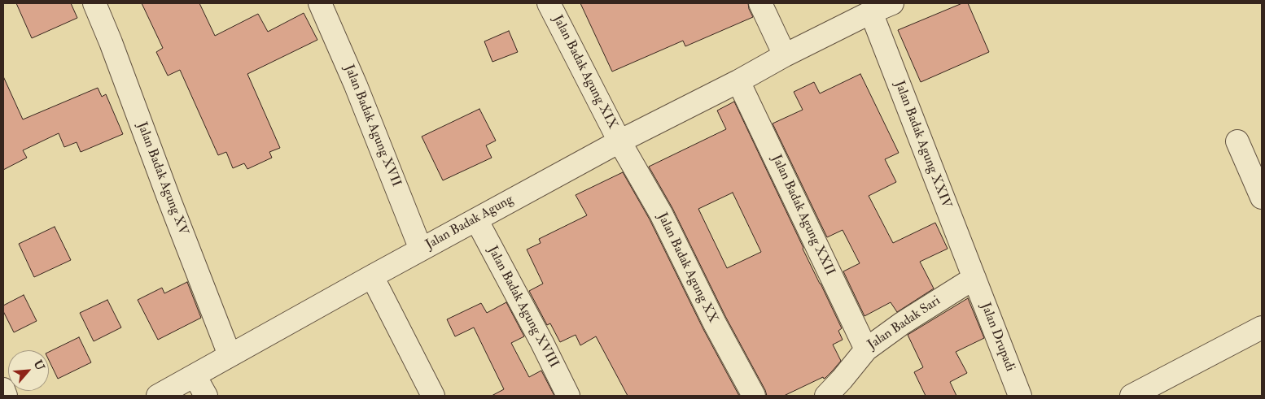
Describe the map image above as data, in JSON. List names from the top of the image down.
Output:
{
  "streets": {
    "street": [
      "Jalan Badak Agung XIX",
      "Jalan Badak Agung XVII",
      "Jalan Badak Agung XXIV",
      "Jalan Badak Agung XV",
      "Jalan Badak Agung XXII",
      "Jalan Badak Agung",
      "Jalan Badak Agung XX",
      "Jalan Badak Agung XVIII",
      "Jalan Badak Sari",
      "Jalan Drupadi"
    ]
  },
  "crossings": [
    ["Jalan Badak Agung XIX", "Jalan Badak Agung"],
    ["Jalan Badak Agung XIX", "Jalan Badak Agung XX"],
    ["Jalan Badak Agung XVII", "Jalan Badak Agung"],
    ["Jalan Badak Agung XXIV", "Jalan Badak Agung"],
    ["Jalan Badak Agung XXIV", "Jalan Badak Sari"],
    ["Jalan Badak Agung XXIV", "Jalan Drupadi"],
    ["Jalan Badak Agung XV", "Jalan Badak Agung"],
    ["Jalan Badak Agung XXII", "Jalan Badak Agung"],
    ["Jalan Badak Agung XXII", "Jalan Badak Sari"],
    ["Jalan Badak Agung", "Jalan Badak Agung XX"],
    ["Jalan Badak Agung", "Jalan Badak Agung XVIII"],
    ["Jalan Badak Sari", "Jalan Drupadi"]
  ],
  "north": "top right"
}
